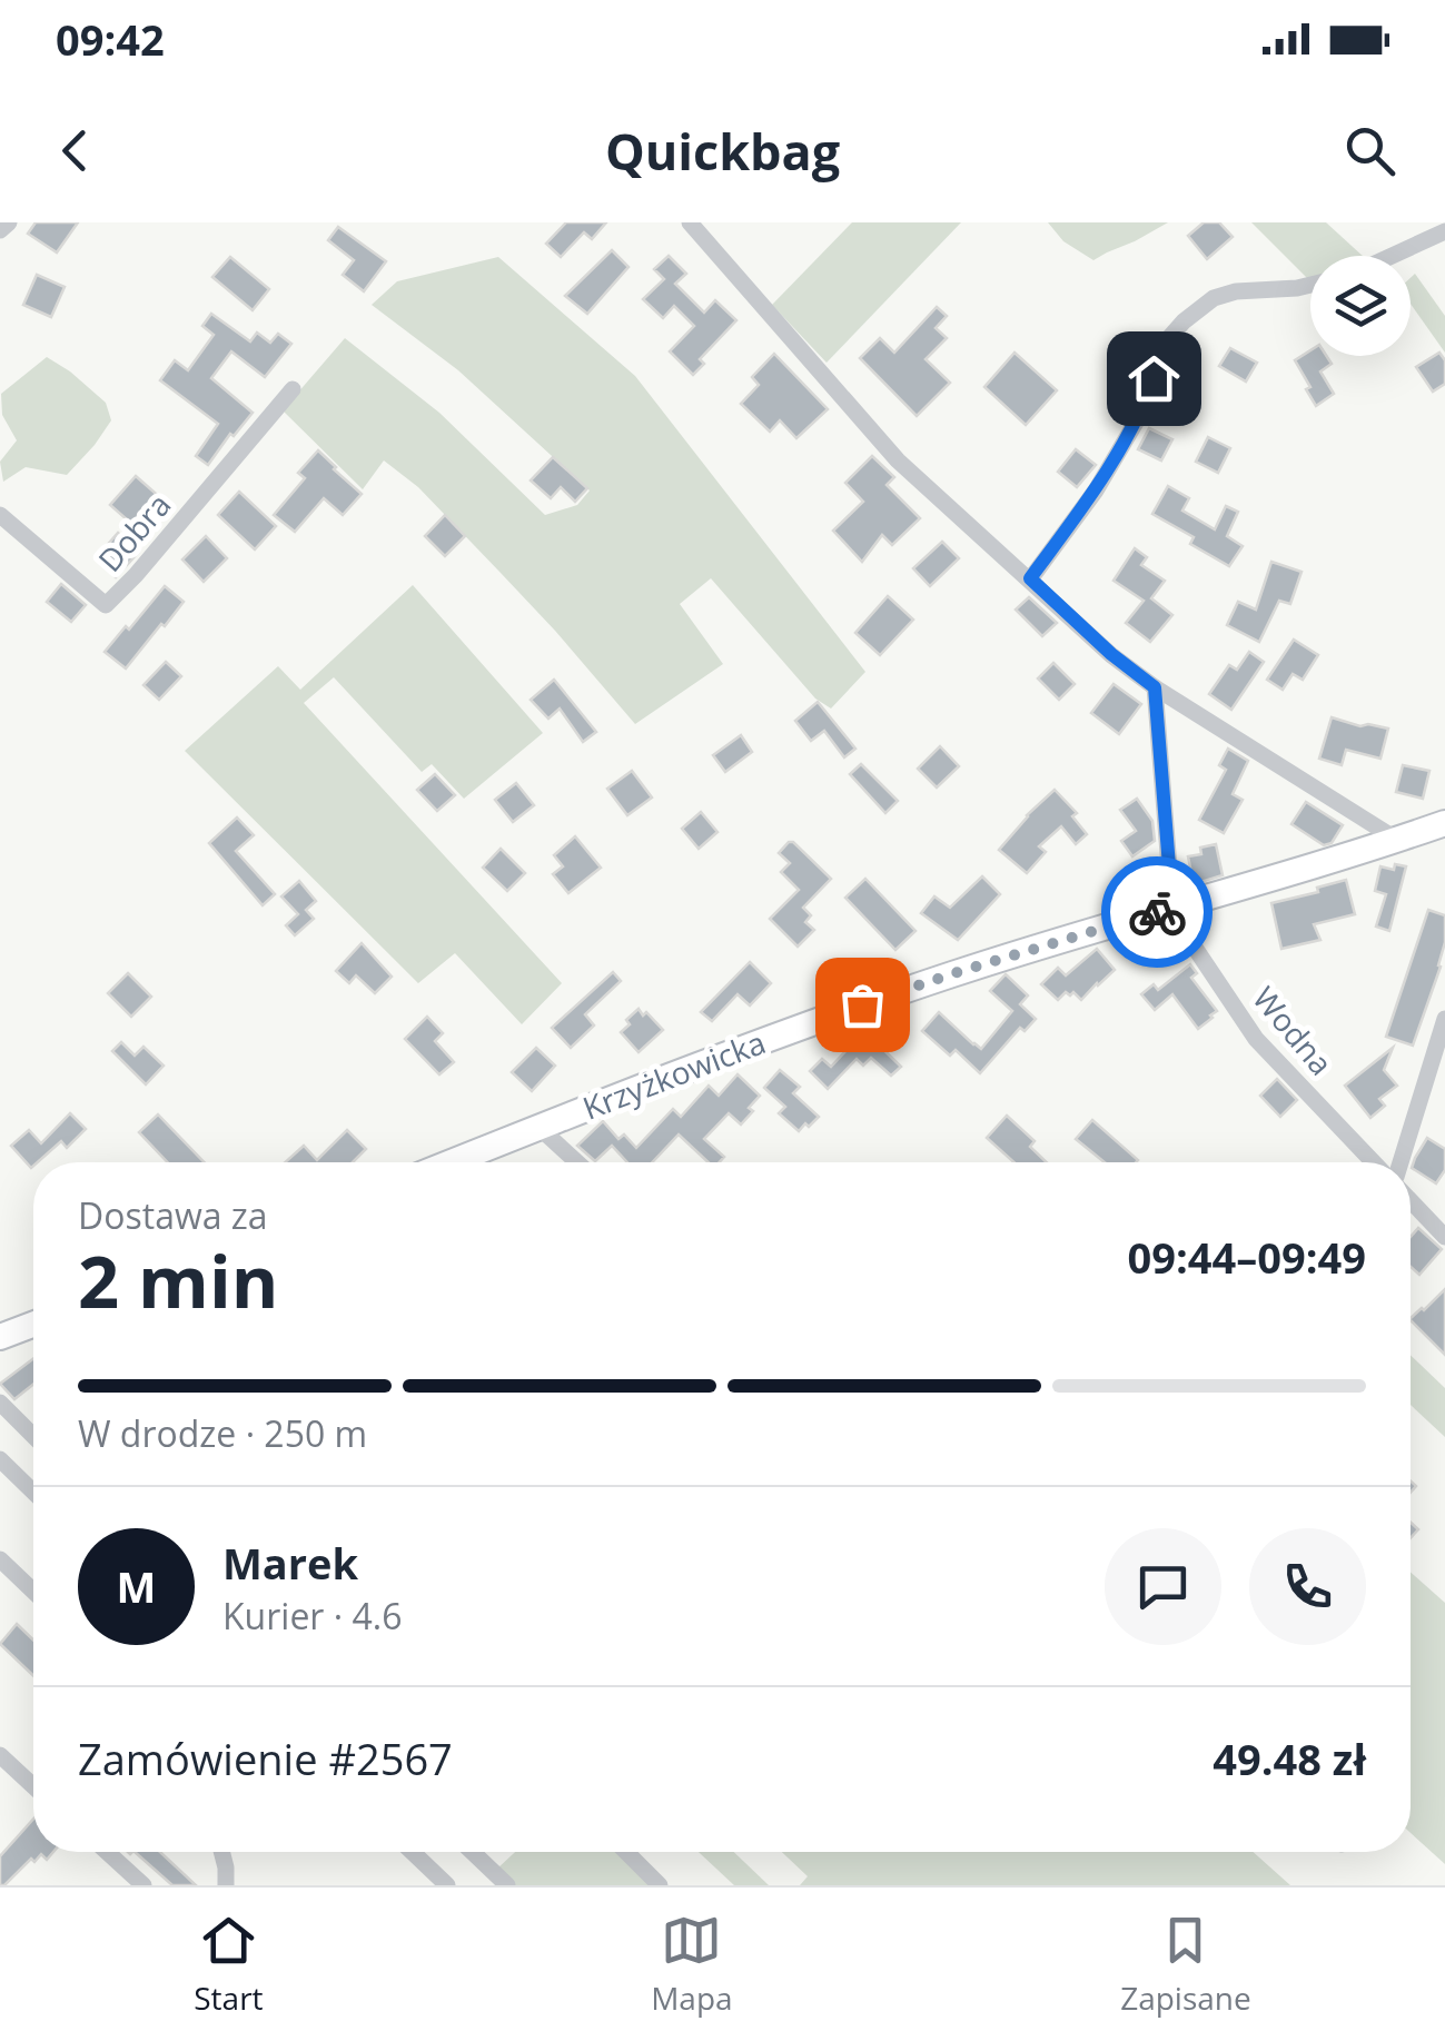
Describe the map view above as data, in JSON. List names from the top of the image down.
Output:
{
  "streets": {
    "street": ["Dobra", "Wodna", "Krzyżkowicka"]
  },
  "crossings": [
    ["Wodna", "Krzyżkowicka"]
  ],
  "page": {
    "status": "09:42",
    "header": "Quickbag",
    "heading": ["2 min", "Dostawa za", "09:44–09:49"],
    "panel": [
      "Marek",
      "Kurier · 4.6",
      "Zamówienie #2567",
      "49.48 zł"
    ],
    "bar": "W drodze · 250 m",
    "round": "M",
    "tabs": ["Start", "Mapa", "Zapisane"]
  }
}
